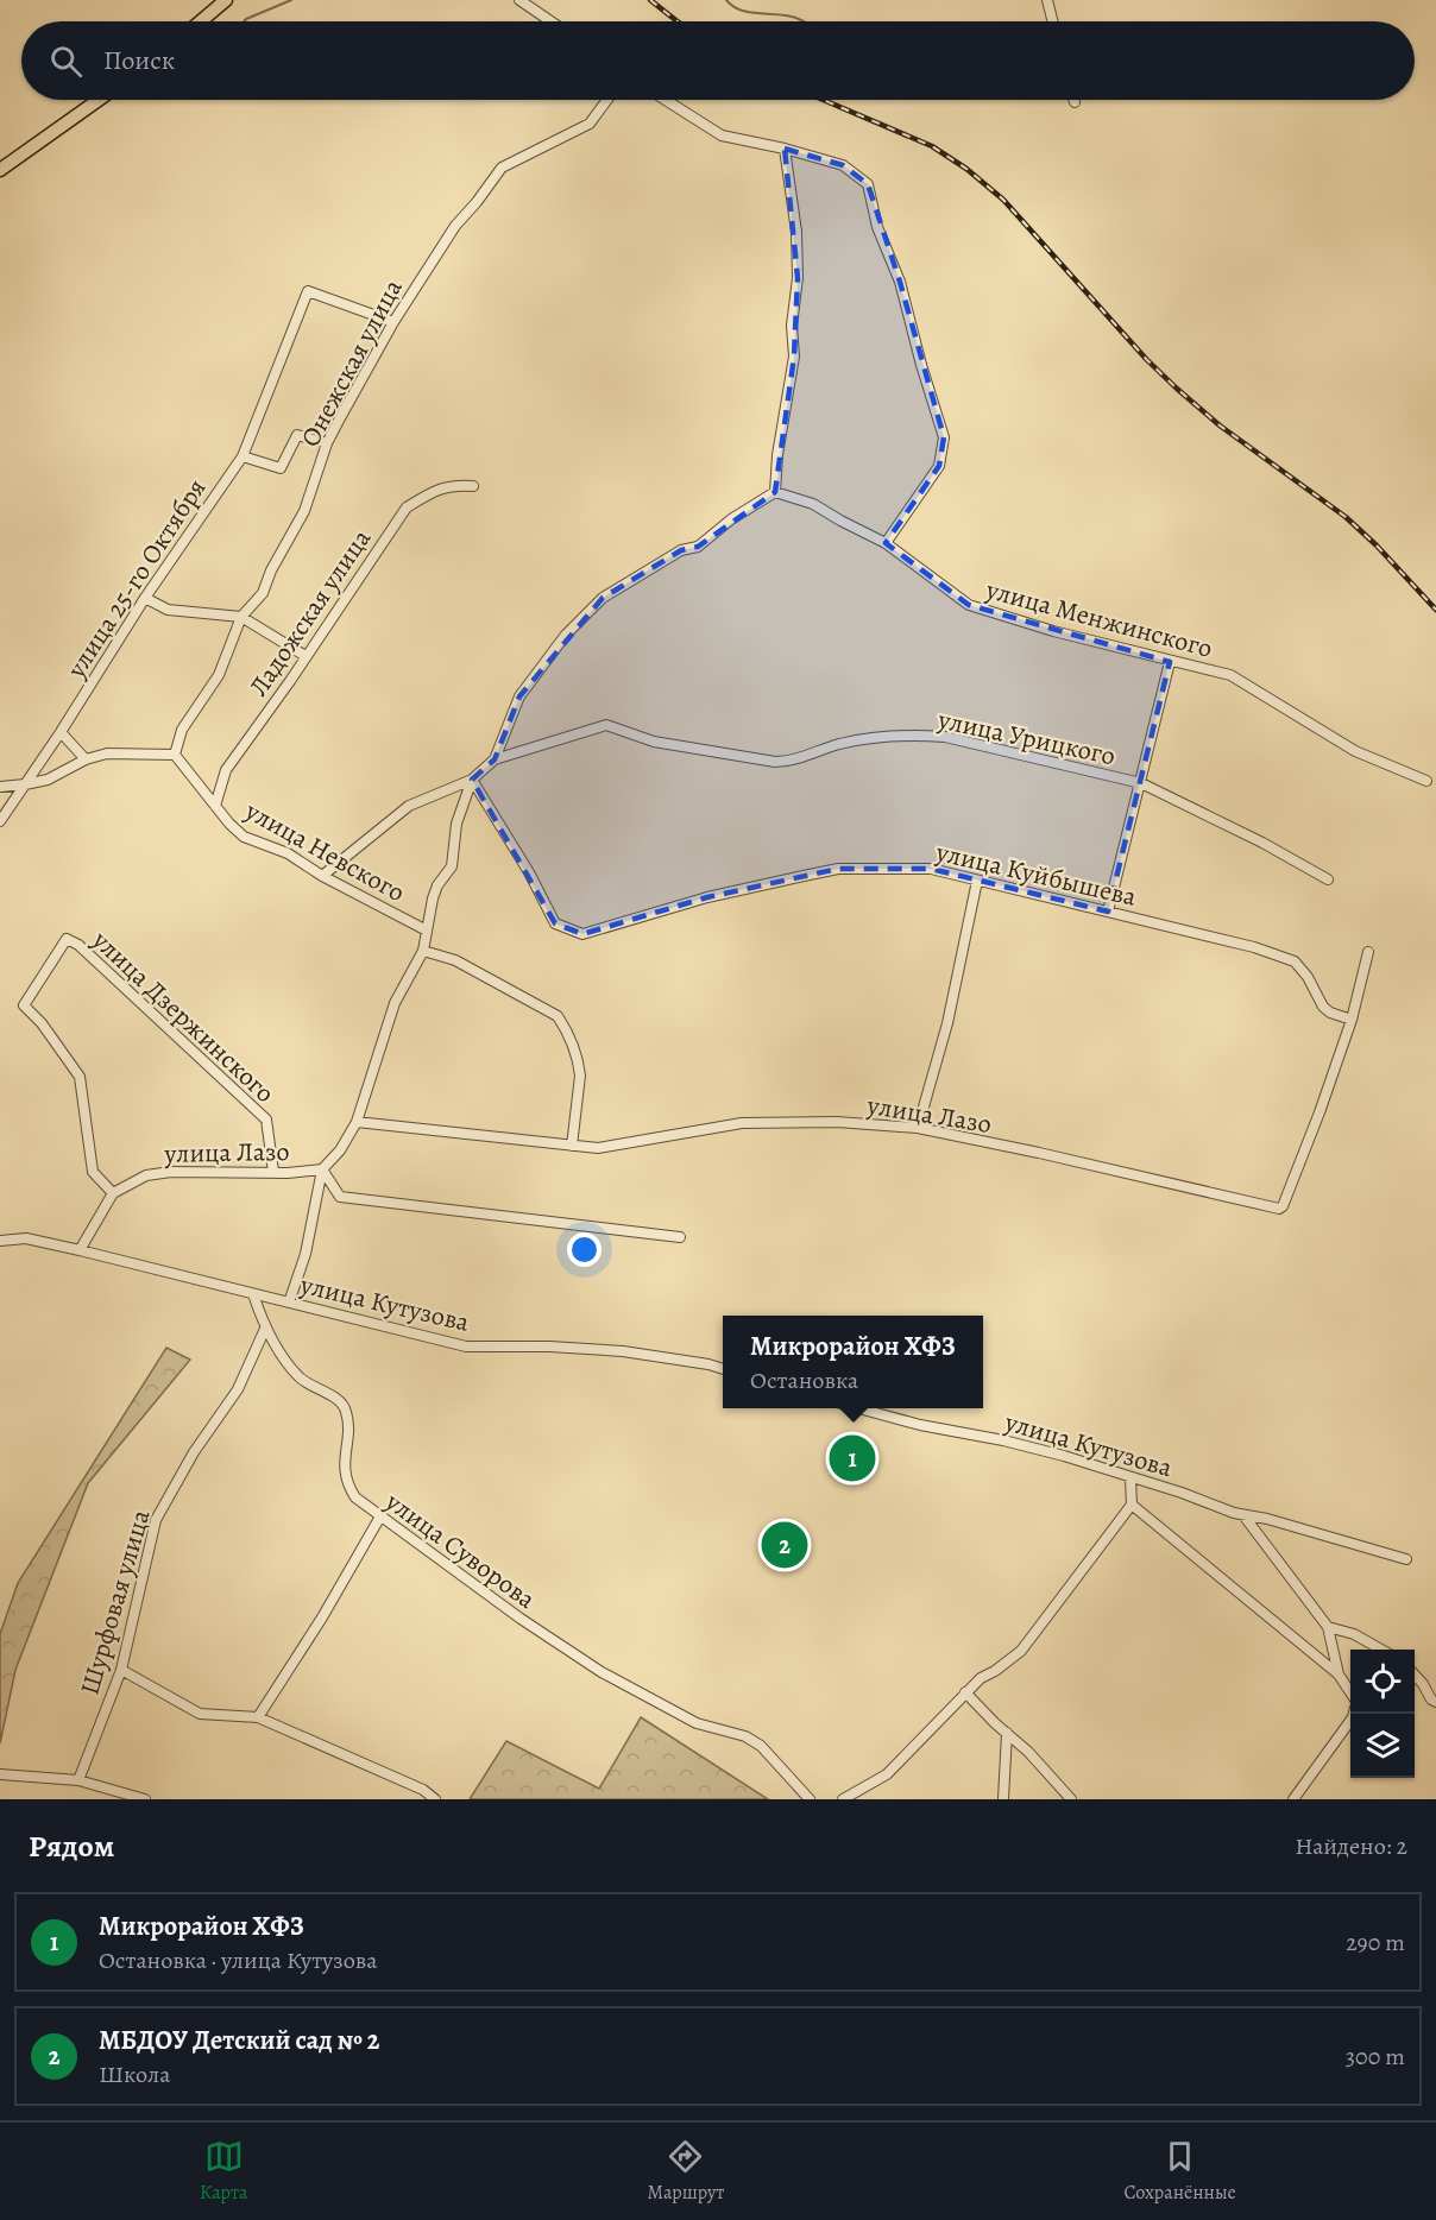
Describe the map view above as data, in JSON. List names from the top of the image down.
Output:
{
  "streets": {
    "street": [
      "Онежская улица",
      "улица 25-го Октября",
      "Ладожская улица",
      "улица Менжинского",
      "улица Урицкого",
      "улица Невского",
      "улица Куйбышева",
      "улица Дзержинского",
      "улица Лазо",
      "улица Кутузова",
      "улица Суворова",
      "Шурфовая улица"
    ]
  },
  "crossings": [
    ["Онежская улица", "улица 25-го Октября"],
    ["Онежская улица", "улица Невского"],
    ["Ладожская улица", "улица Невского"],
    ["улица Куйбышева", "улица Лазо"],
    ["улица Дзержинского", "улица Лазо"],
    ["улица Кутузова", "улица Суворова"],
    ["улица Суворова", "Шурфовая улица"]
  ],
  "page": {
    "search": "Поиск",
    "popup": ["Микрорайон ХФЗ", "Остановка"],
    "pins": ["1", "2"],
    "heading": ["Рядом", "Найдено: 2"],
    "list": [
      {
        "mark": "1",
        "name": "Микрорайон ХФЗ",
        "note": "Остановка · улица Кутузова",
        "value": "290 m"
      },
      {
        "mark": "2",
        "name": "МБДОУ Детский сад № 2",
        "note": "Школа",
        "value": "300 m"
      }
    ],
    "nav": ["Карта", "Маршрут", "Сохранённые"]
  }
}
